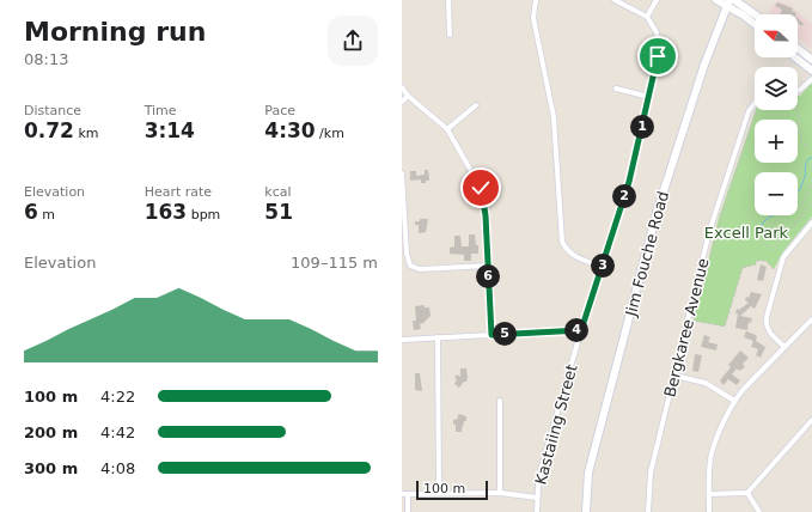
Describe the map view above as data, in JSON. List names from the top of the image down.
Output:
{
  "streets": {
    "street": ["Jim Fouche Road", "Bergkaree Avenue", "Kastaiing Street"]
  },
  "parks": ["Excell Park"],
  "scale_bar": "100 m",
  "north": "left",
  "page": {
    "heading": ["Morning run", "08:13"],
    "map_buttons": ["+", "−"],
    "stats": [
      ["Distance", "0.72 km"],
      ["Time", "3:14"],
      ["Pace", "4:30 /km"],
      ["Elevation", "6 m"],
      ["Heart rate", "163 bpm"],
      ["kcal", "51"]
    ],
    "pins": [
      "1",
      "2",
      "3",
      "6",
      "4",
      "5"
    ],
    "chart": ["Elevation", "109–115 m"],
    "list": [
      {
        "name": "100 m",
        "note": "4:22"
      },
      {
        "name": "200 m",
        "note": "4:42"
      },
      {
        "name": "300 m",
        "note": "4:08"
      }
    ],
    "scale": "100 m"
  }
}
